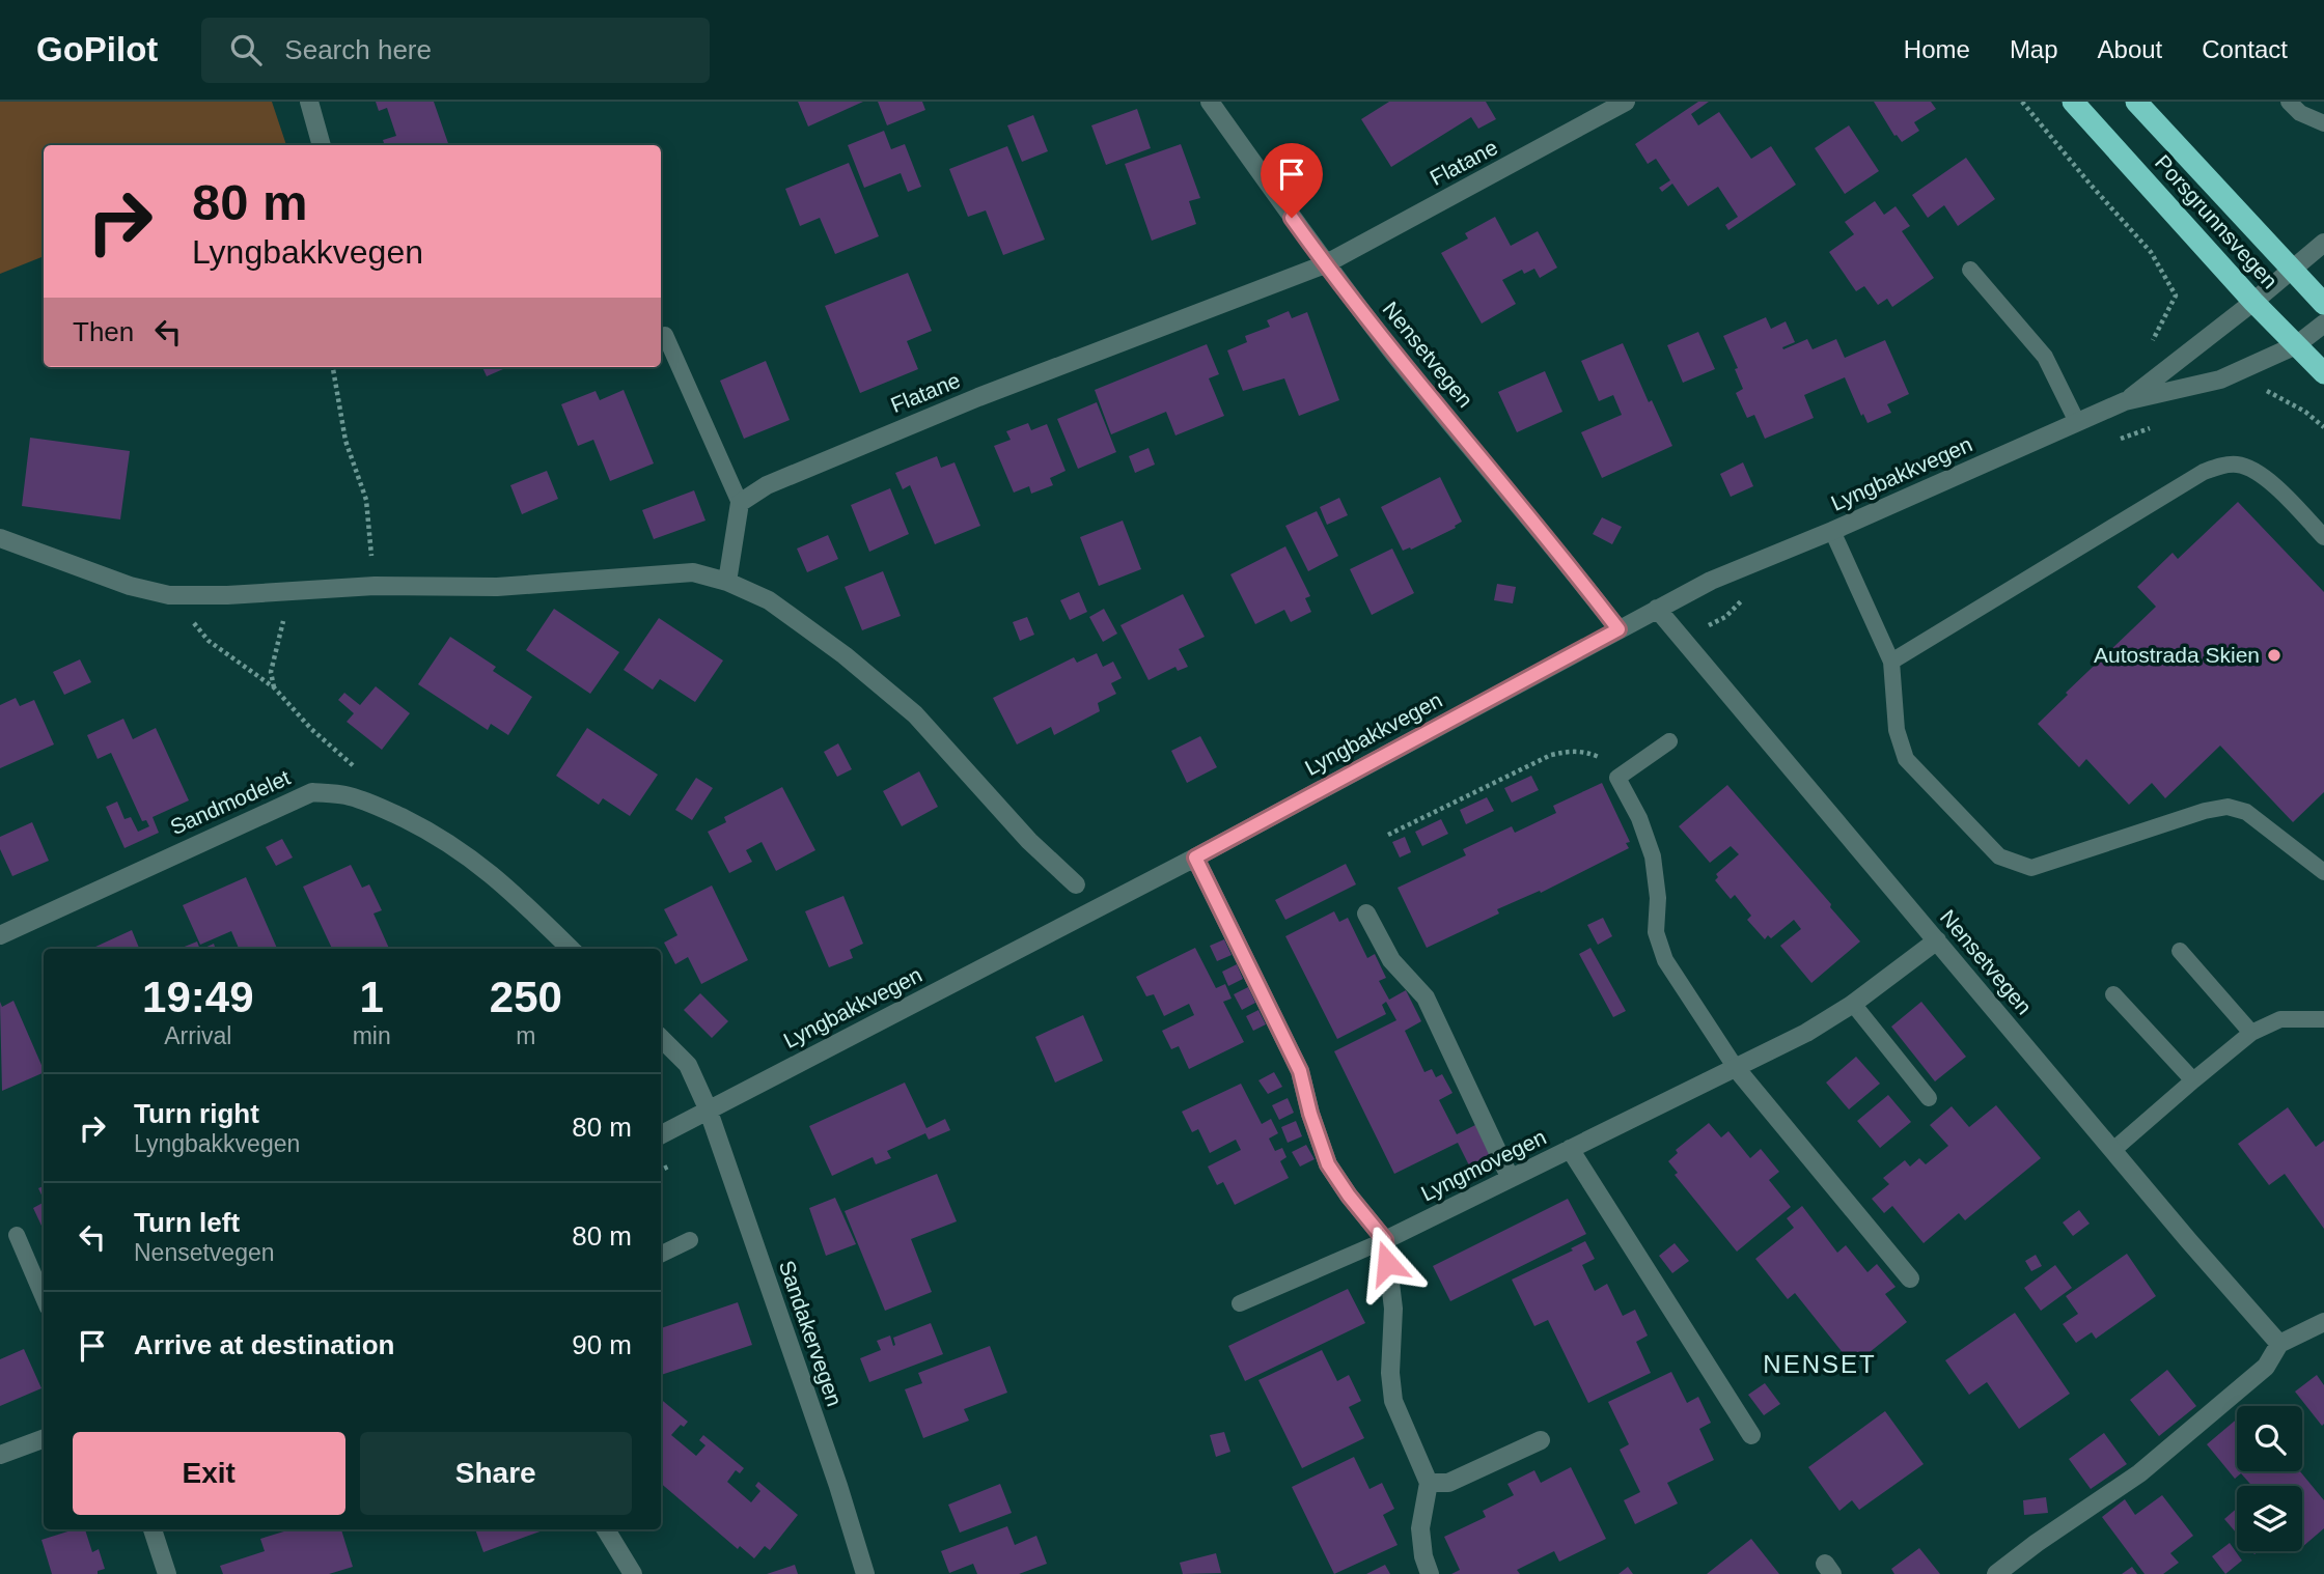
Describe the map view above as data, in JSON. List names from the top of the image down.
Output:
{
  "streets": {
    "highway": ["Porsgrunnsvegen"],
    "street": [
      "Flatane",
      "Nensetvegen",
      "Lyngbakkvegen",
      "Sandmodelet",
      "Lyngmovegen",
      "Sandakervegen"
    ]
  },
  "crossings": [
    ["Flatane", "Nensetvegen"],
    ["Porsgrunnsvegen", "Lyngbakkvegen"],
    ["Nensetvegen", "Lyngbakkvegen"],
    ["Nensetvegen", "Lyngmovegen"],
    ["Lyngbakkvegen", "Sandakervegen"]
  ],
  "districts": ["NENSET"],
  "places": ["Autostrada Skien"],
  "page": {
    "header": "GoPilot",
    "search": "Search here",
    "nav": [
      "Home",
      "Map",
      "About",
      "Contact"
    ],
    "turn": ["80 m", "Lyngbakkvegen"],
    "then": "Then",
    "eta": [
      "19:49",
      "Arrival",
      "1",
      "min",
      "250",
      "m"
    ],
    "list": [
      {
        "name": "Turn right",
        "note": "Lyngbakkvegen",
        "value": "80 m"
      },
      {
        "name": "Turn left",
        "note": "Nensetvegen",
        "value": "80 m"
      },
      {
        "name": "Arrive at destination",
        "value": "90 m"
      }
    ],
    "buttons": ["Exit", "Share"]
  }
}
